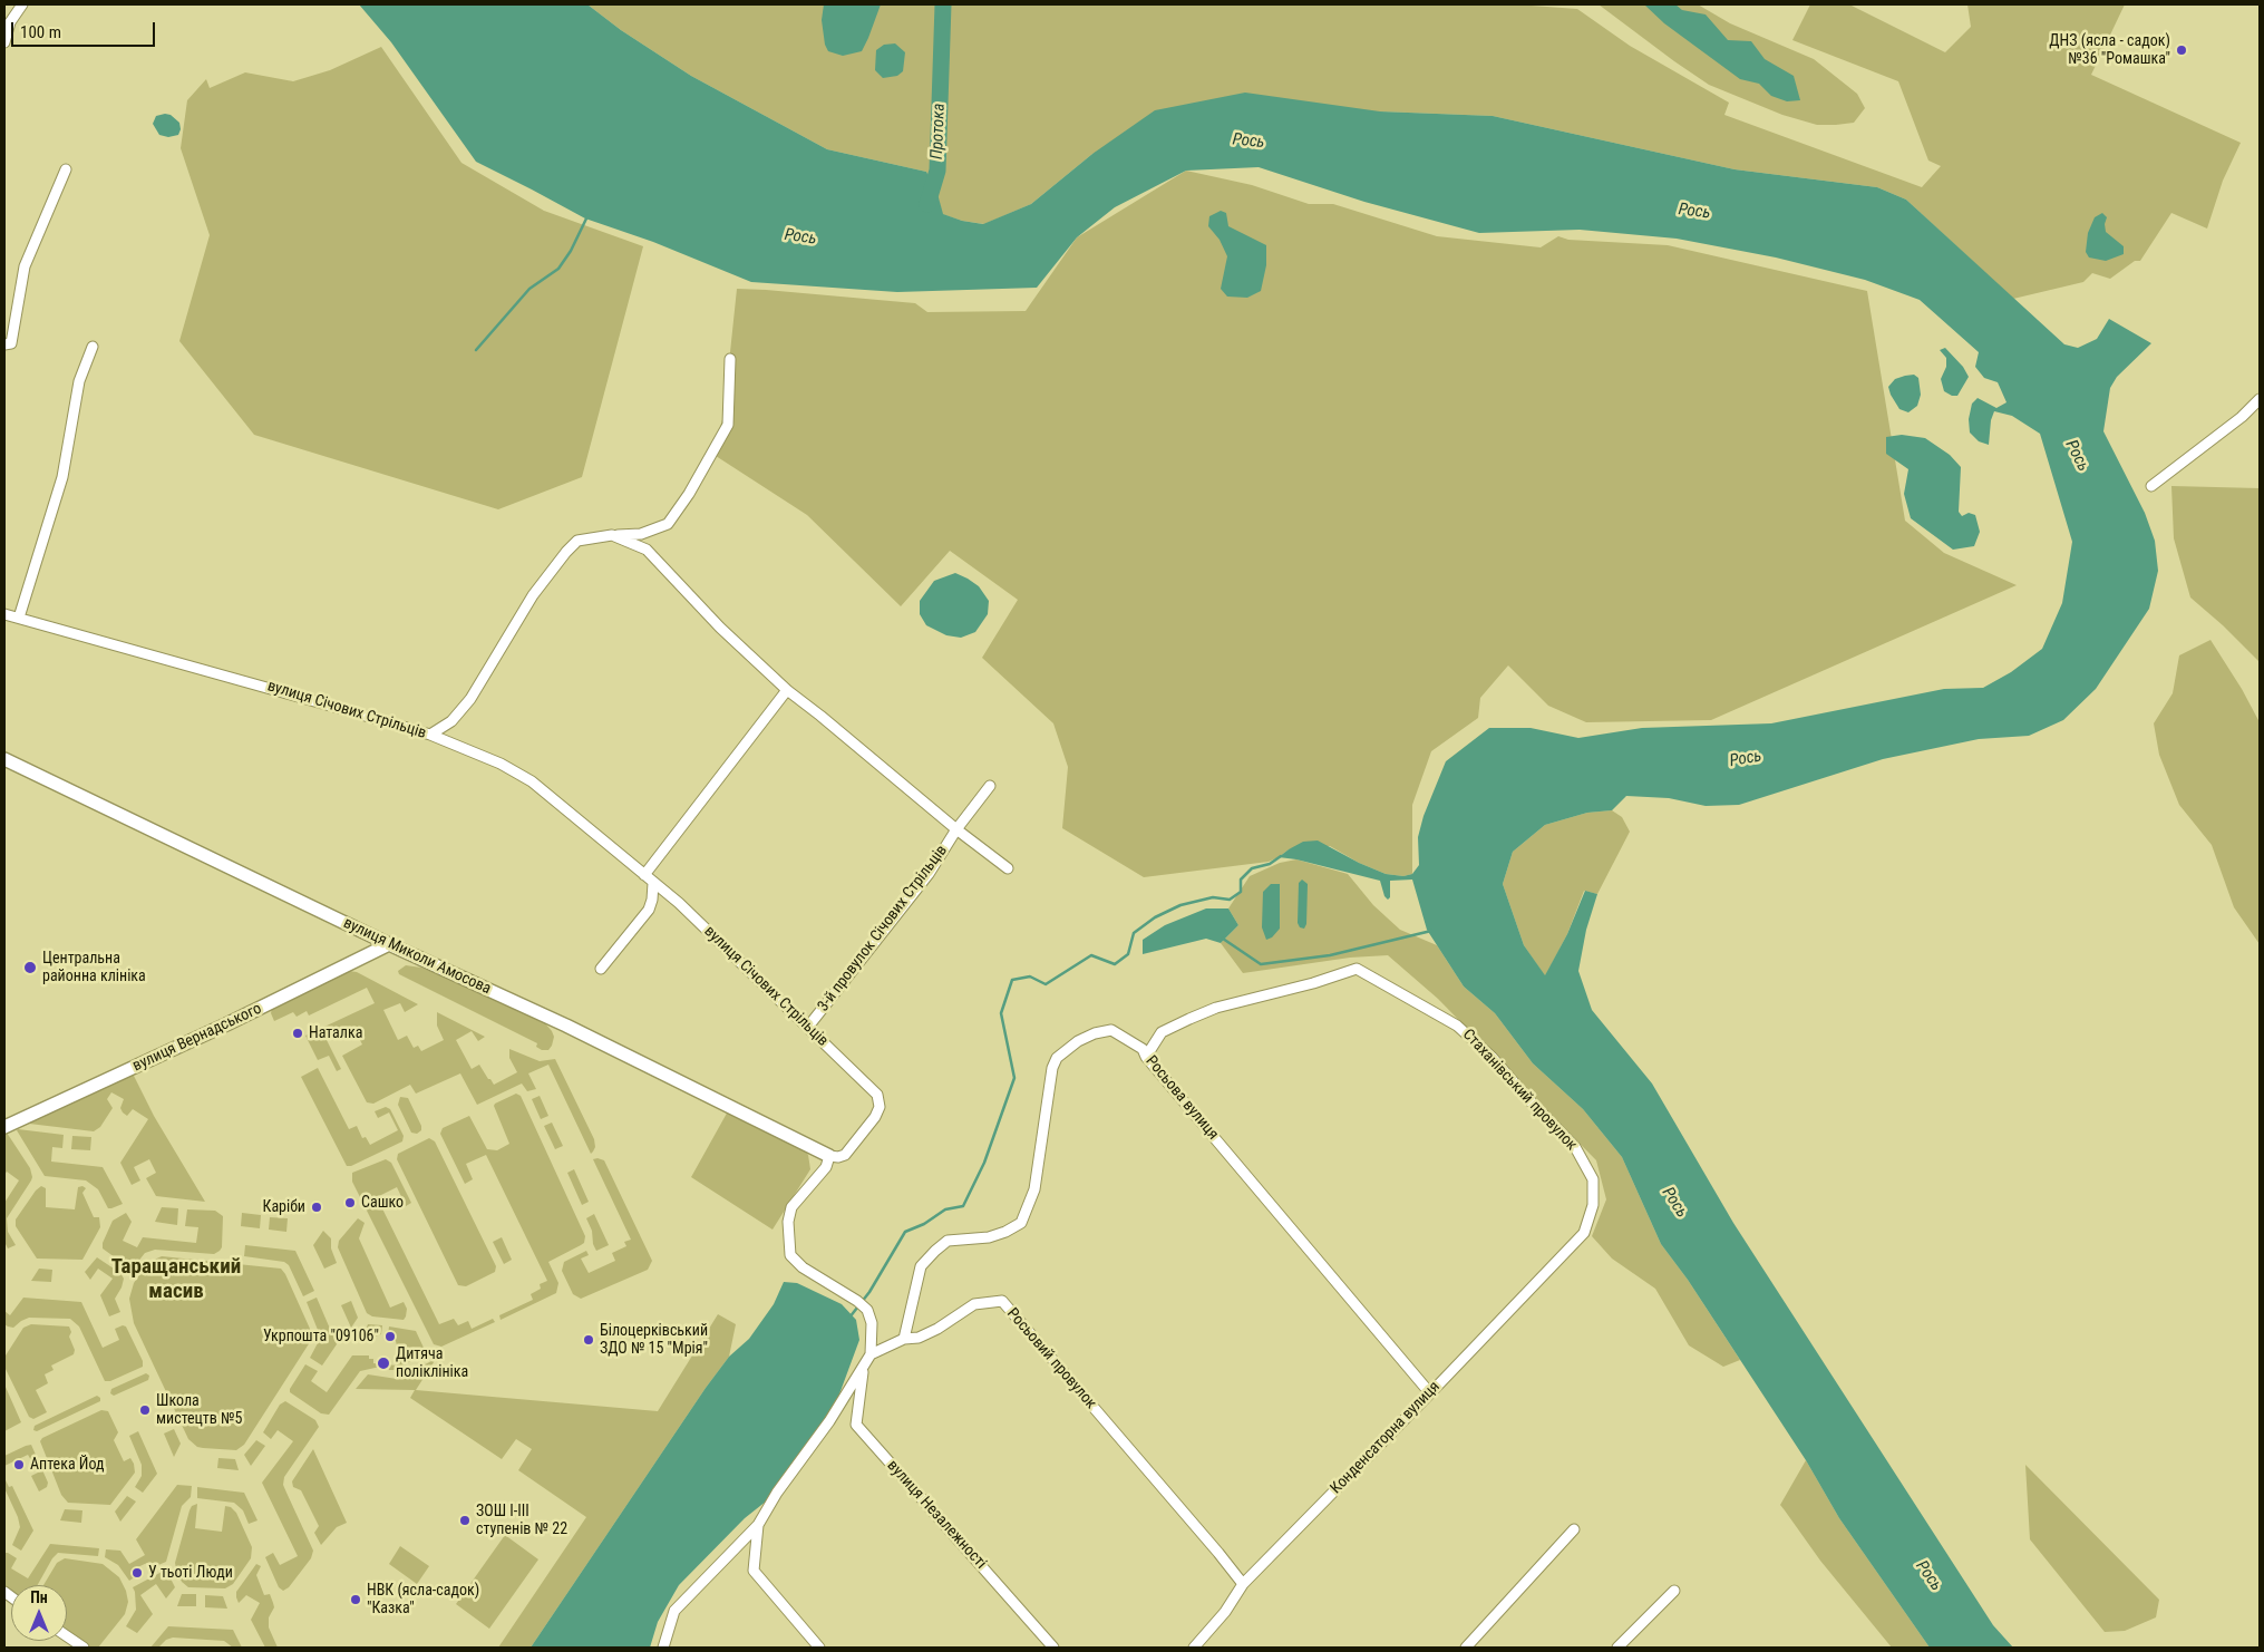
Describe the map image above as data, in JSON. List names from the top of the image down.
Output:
{
  "streets": {
    "street": [
      "вулиця Січових Стрільців",
      "3-й провулок Січових Стрільців",
      "вулиця Миколи Амосова",
      "вулиця Вернадського",
      "Стаханівський провулок",
      "Росьова вулиця",
      "Росьовий провулок",
      "Конденсаторна вулиця",
      "вулиця Незалежності"
    ]
  },
  "crossings": [
    ["вулиця Січових Стрільців", "3-й провулок Січових Стрільців"],
    ["вулиця Січових Стрільців", "вулиця Миколи Амосова"],
    ["вулиця Миколи Амосова", "вулиця Вернадського"],
    ["Стаханівський провулок", "Росьова вулиця"],
    ["Стаханівський провулок", "Конденсаторна вулиця"],
    ["Росьова вулиця", "Росьовий провулок"],
    ["Росьова вулиця", "Конденсаторна вулиця"],
    ["Росьовий провулок", "Конденсаторна вулиця"]
  ],
  "districts": ["Таращанський масив"],
  "water": ["Протока", "Рось"],
  "places": [
    "ДНЗ (ясла - садок) №36 \"Ромашка\"",
    "Центральна районна клініка",
    "Наталка",
    "Сашко",
    "Каріби",
    "Укрпошта \"09106\"",
    "Білоцерківський ЗДО № 15 \"Мрія\"",
    "Дитяча поліклініка",
    "Школа мистецтв №5",
    "Аптека Йод",
    "ЗОШ І-ІІІ ступенів № 22",
    "У тьоті Люди",
    "НВК (ясла-садок) \"Казка\""
  ],
  "scale_bar": "100 m",
  "north": "top"
}
